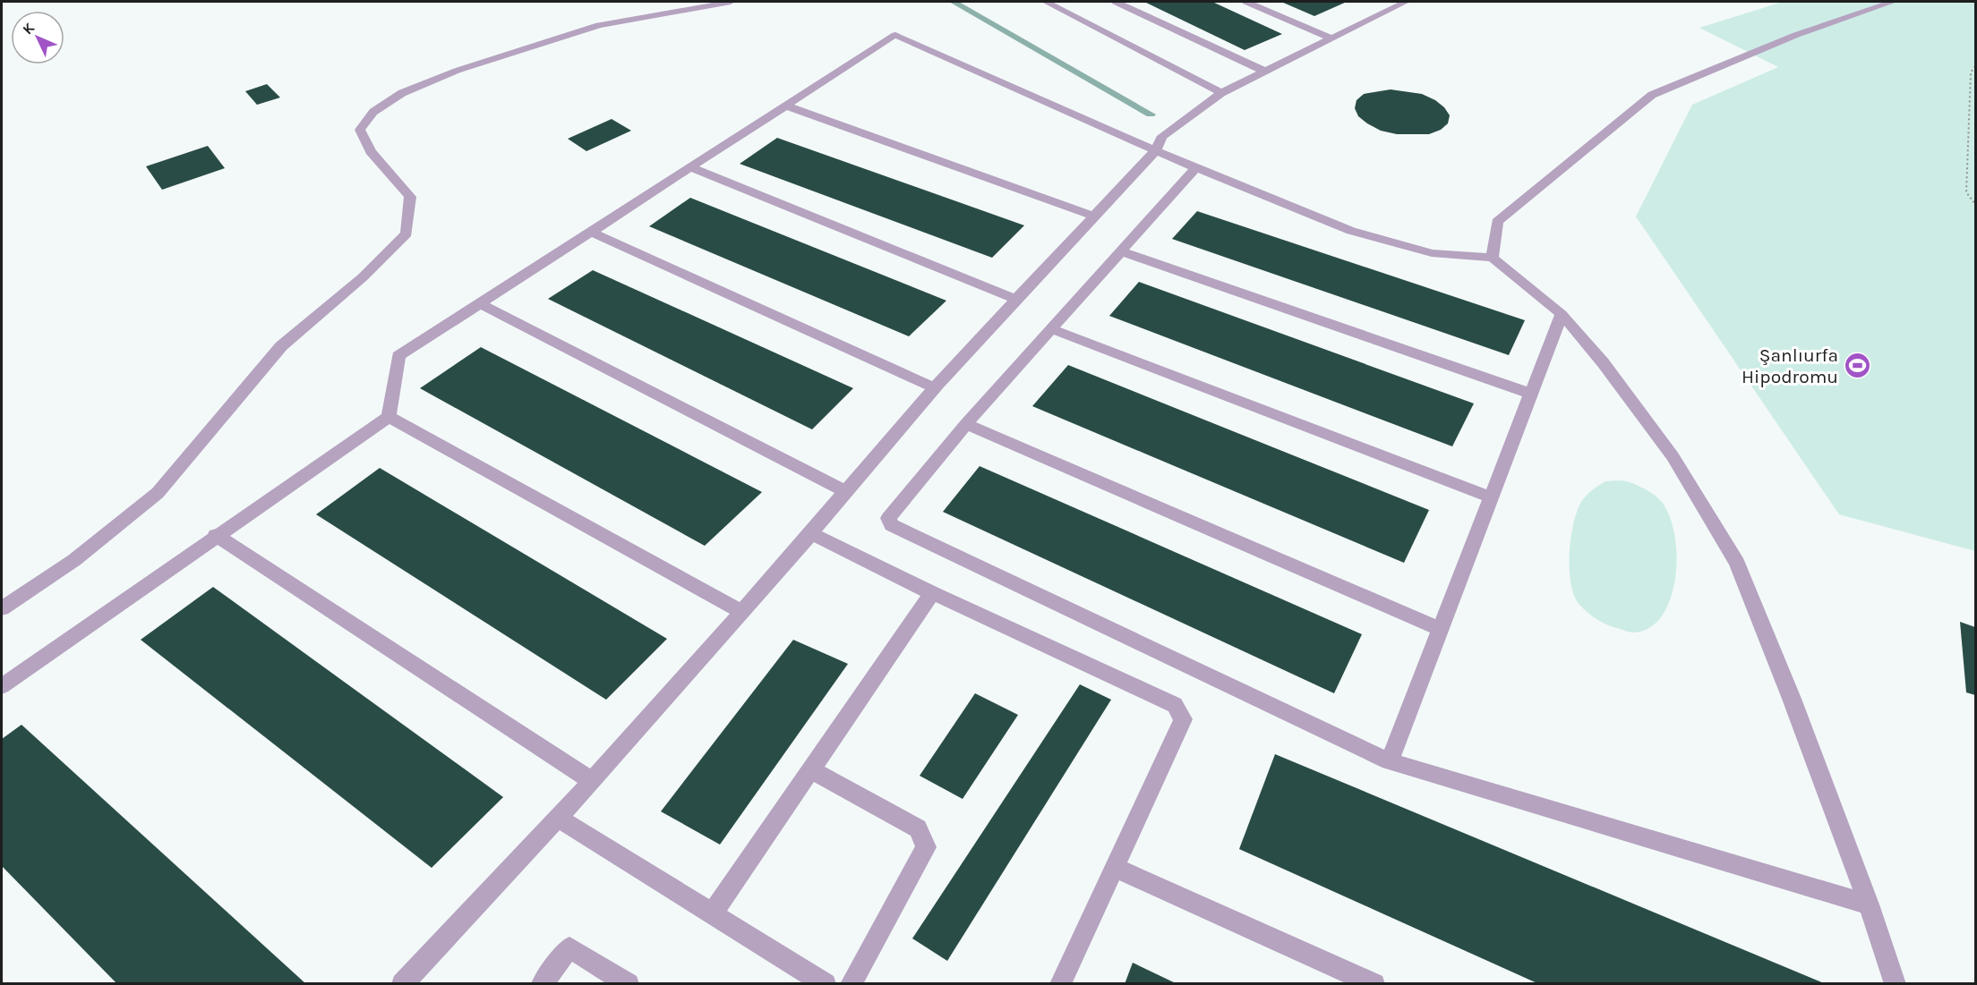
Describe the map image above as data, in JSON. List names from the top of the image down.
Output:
{
  "places": {
    "sports": ["Şanlıurfa Hipodromu"]
  },
  "north": "top left"
}
